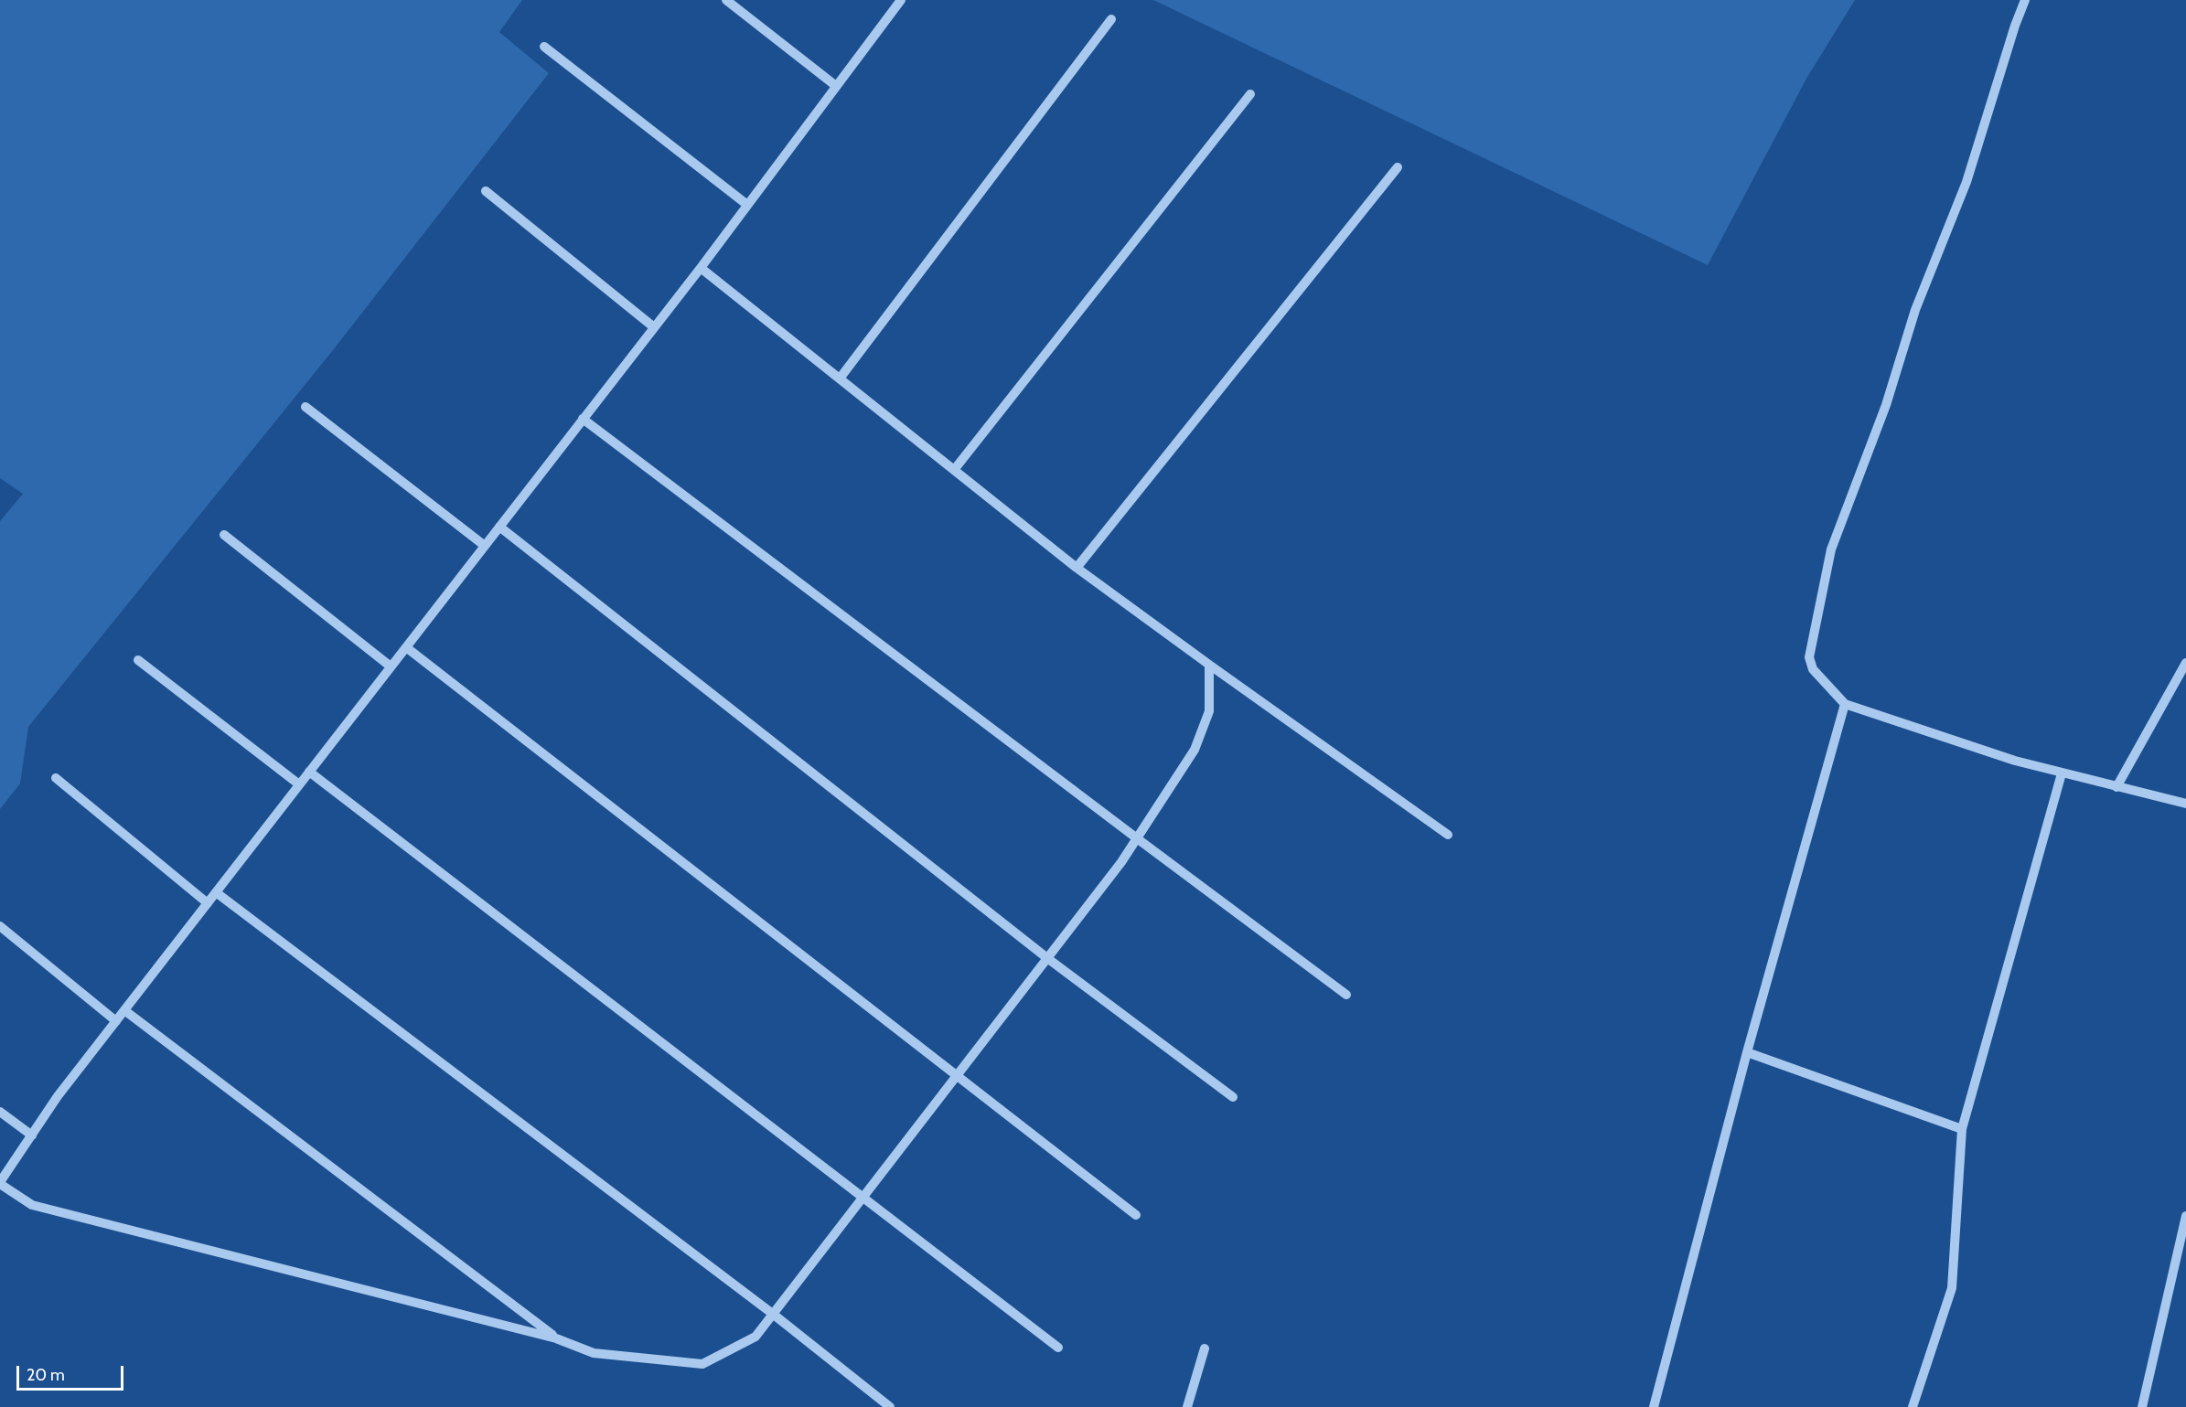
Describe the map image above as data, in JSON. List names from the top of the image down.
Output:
{
  "scale_bar": "20 m"
}
